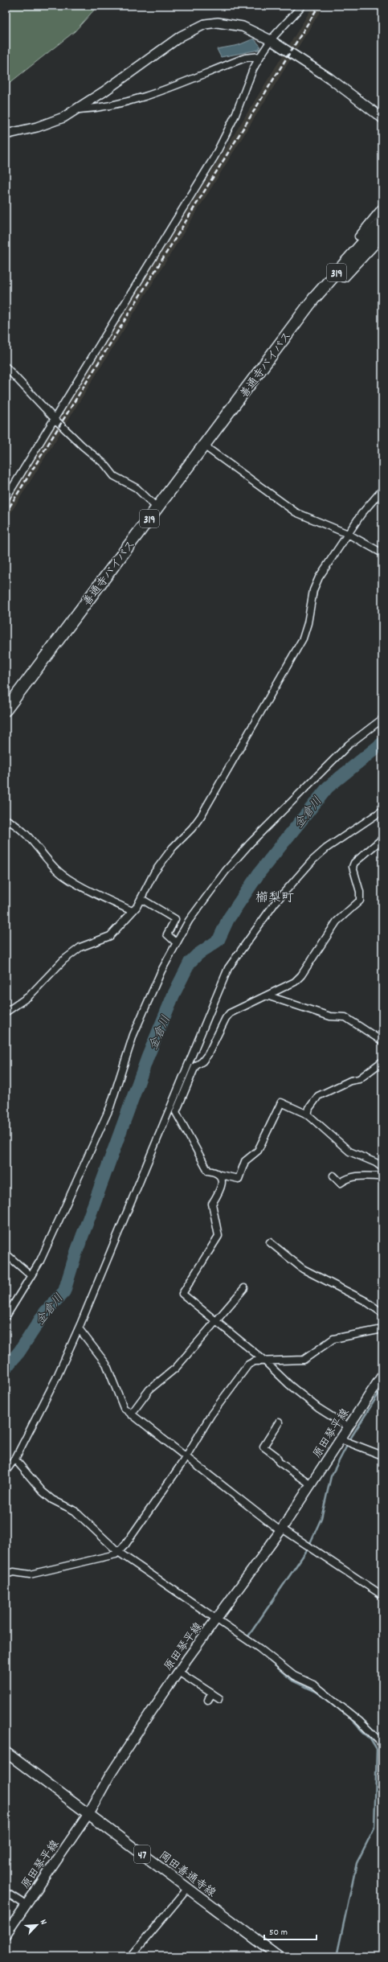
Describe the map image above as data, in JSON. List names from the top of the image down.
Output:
{
  "streets": {
    "highway": ["319", "善通寺バイパス"],
    "main road": ["原田琴平線", "47", "岡田善通寺線"]
  },
  "crossings": [
    ["原田琴平線", "岡田善通寺線"]
  ],
  "districts": ["櫛梨町"],
  "water": ["金倉川"],
  "scale_bar": "50 m",
  "north": "top right"
}
